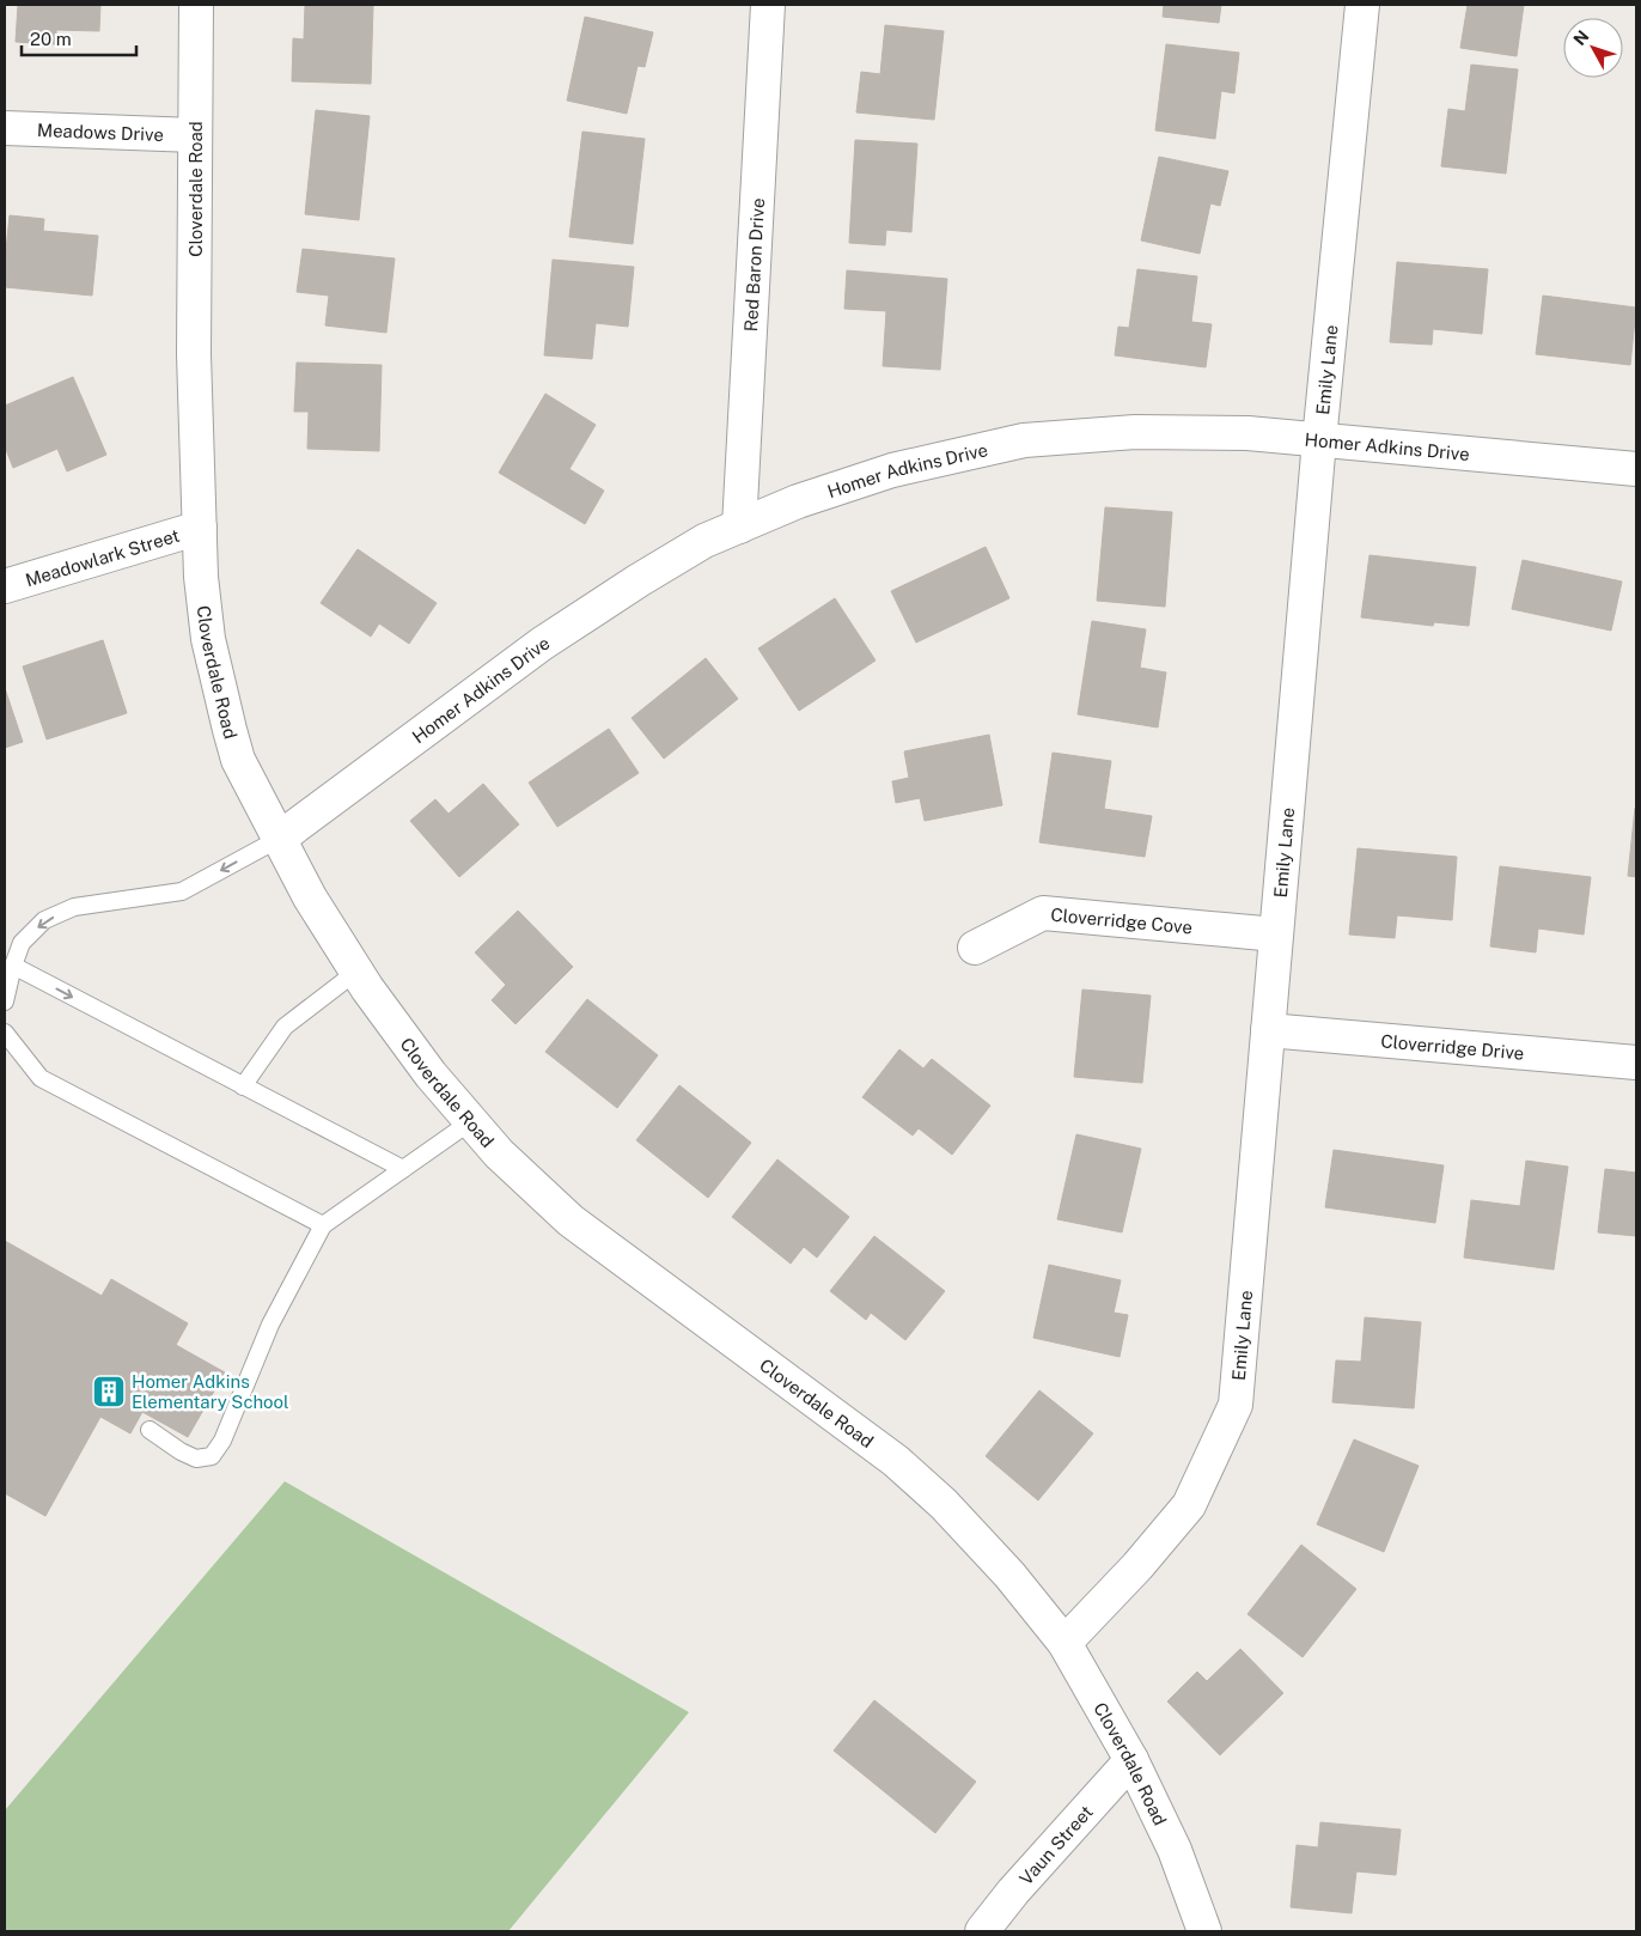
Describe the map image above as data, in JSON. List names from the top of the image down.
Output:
{
  "streets": {
    "street": [
      "Meadows Drive",
      "Cloverdale Road",
      "Red Baron Drive",
      "Emily Lane",
      "Homer Adkins Drive",
      "Meadowlark Street",
      "Cloverridge Cove",
      "Cloverridge Drive",
      "Vaun Street"
    ]
  },
  "crossings": [
    ["Meadows Drive", "Cloverdale Road"],
    ["Cloverdale Road", "Emily Lane"],
    ["Cloverdale Road", "Homer Adkins Drive"],
    ["Cloverdale Road", "Meadowlark Street"],
    ["Cloverdale Road", "Vaun Street"],
    ["Red Baron Drive", "Homer Adkins Drive"],
    ["Emily Lane", "Homer Adkins Drive"],
    ["Emily Lane", "Cloverridge Cove"],
    ["Emily Lane", "Cloverridge Drive"]
  ],
  "places": {
    "building": ["Homer Adkins Elementary School"]
  },
  "scale_bar": "20 m",
  "north": "top left"
}
